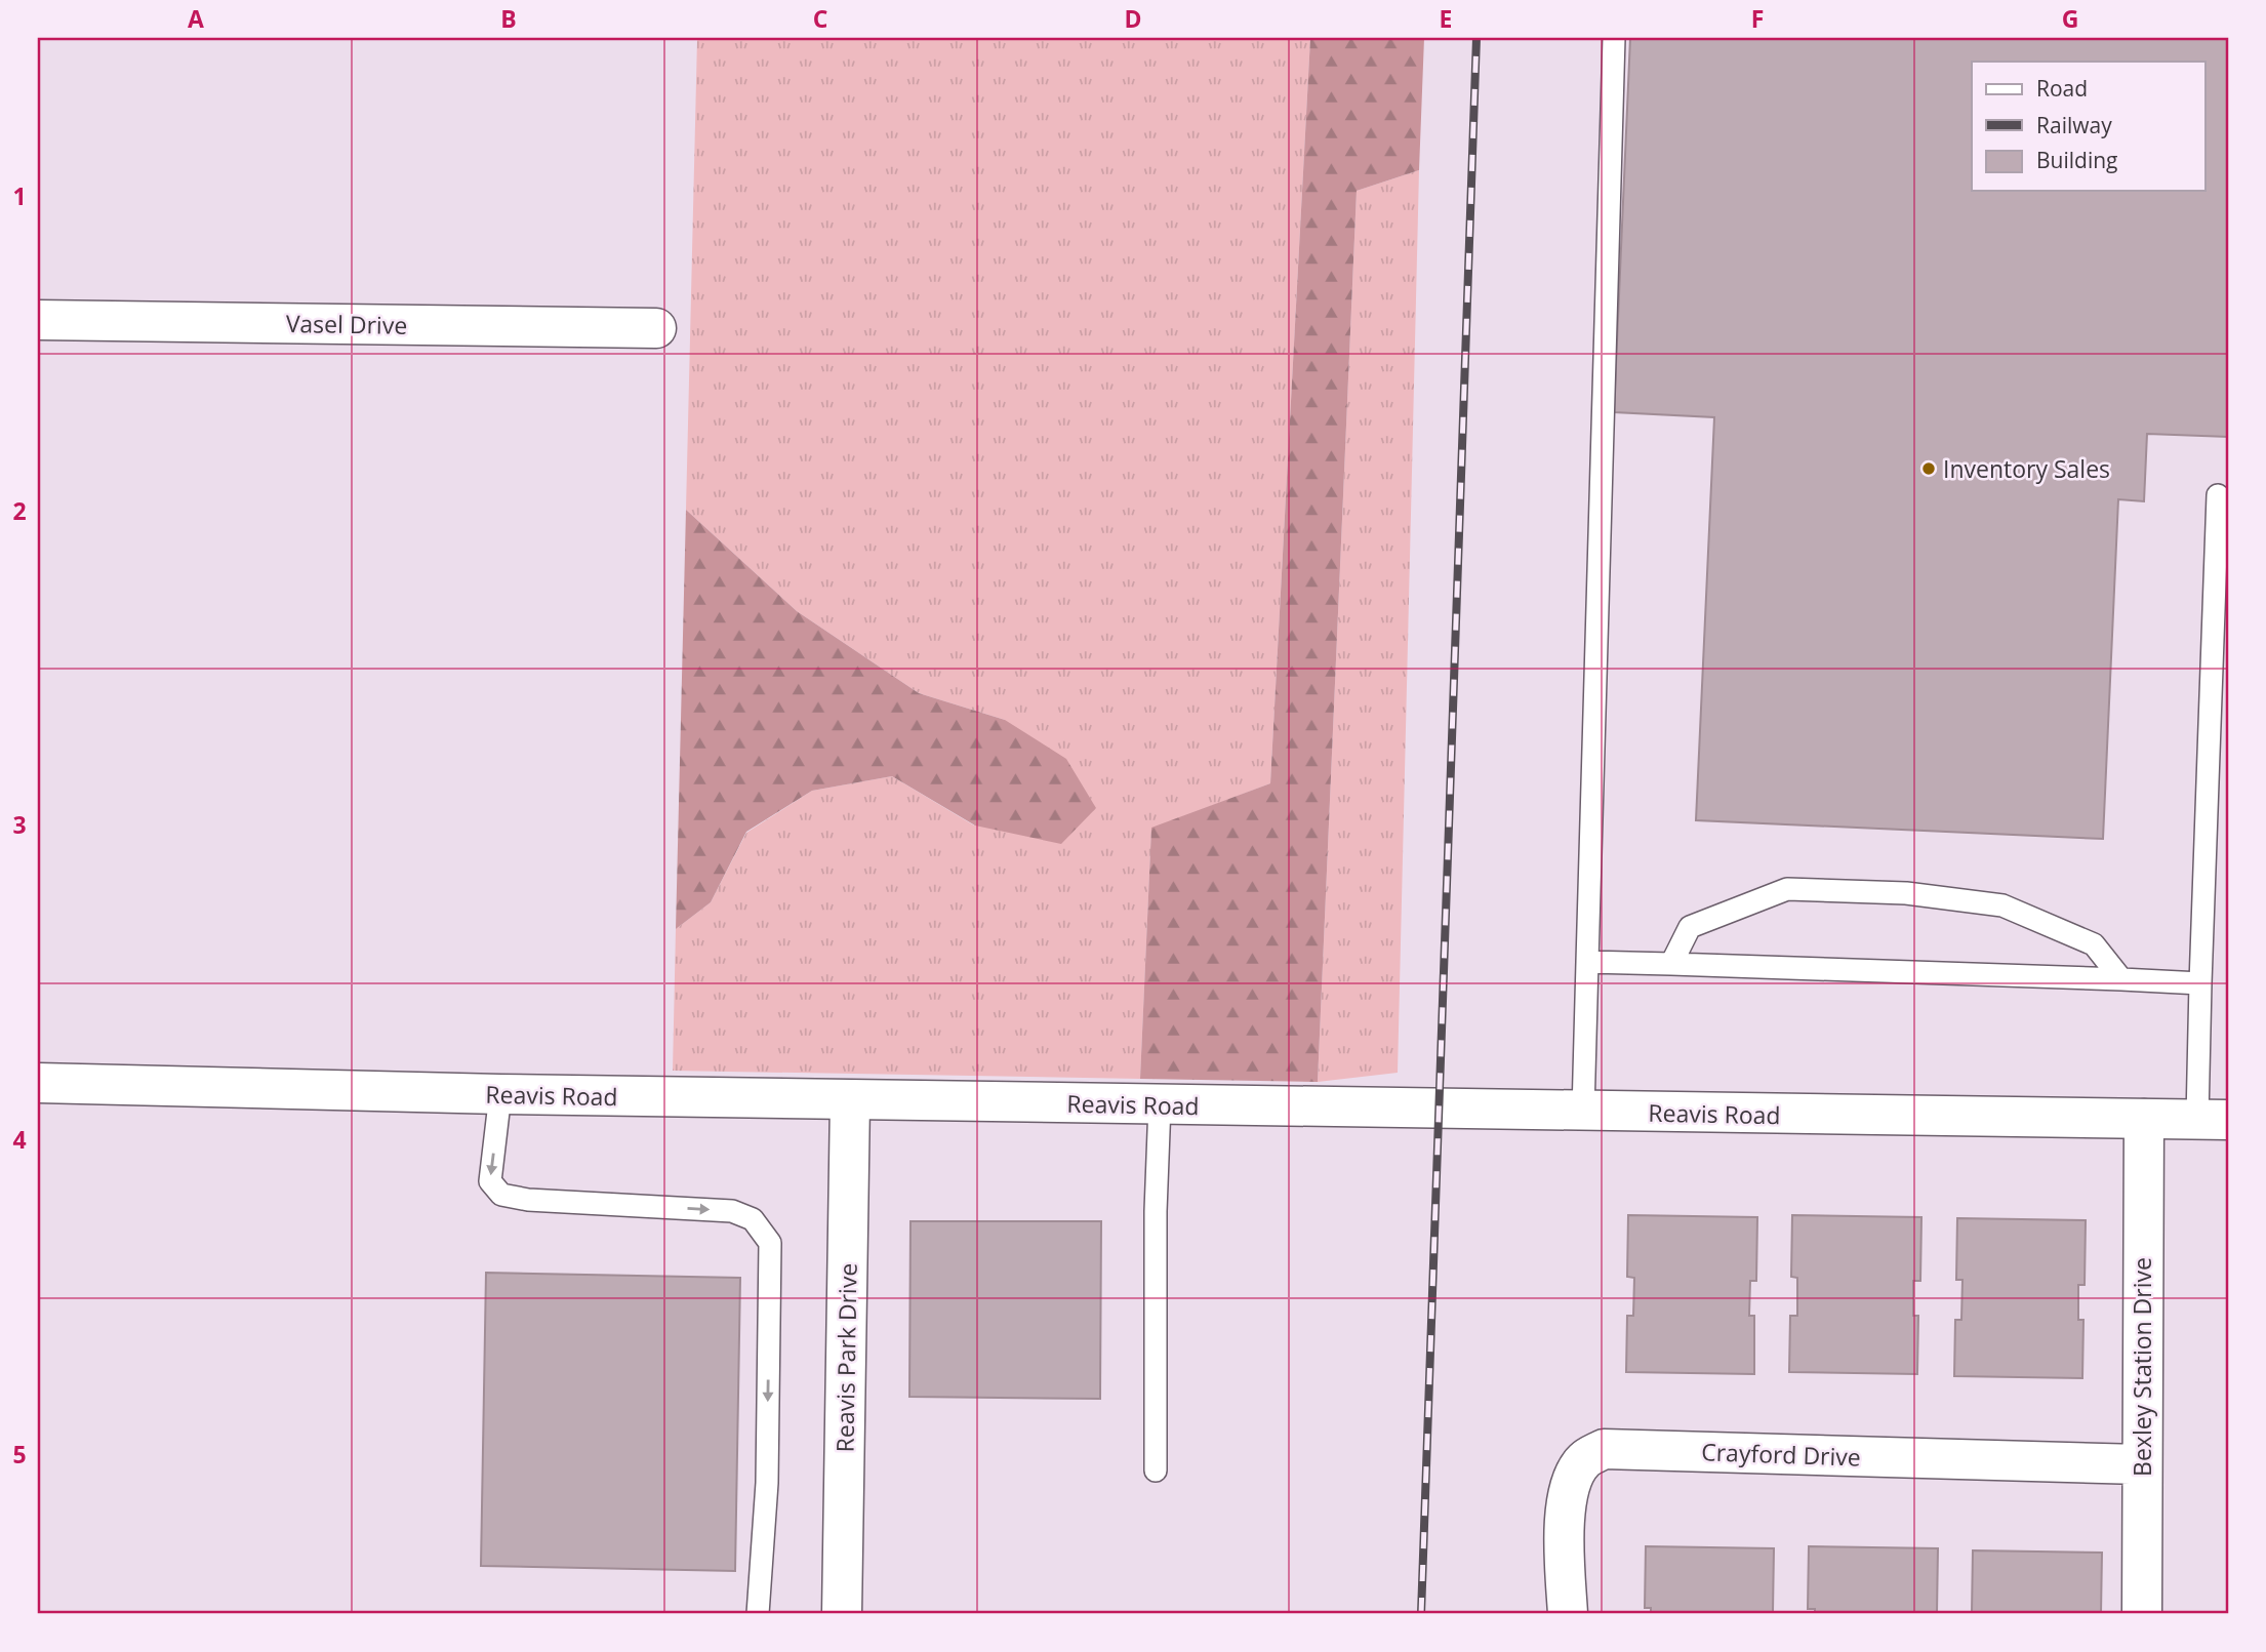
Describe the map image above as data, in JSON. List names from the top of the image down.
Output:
{
  "streets": {
    "street": [
      "Vasel Drive",
      "Reavis Road",
      "Reavis Park Drive",
      "Bexley Station Drive",
      "Crayford Drive"
    ]
  },
  "crossings": [
    ["Reavis Road", "Reavis Park Drive"],
    ["Reavis Road", "Bexley Station Drive"],
    ["Bexley Station Drive", "Crayford Drive"]
  ],
  "places": ["Inventory Sales"],
  "legend": ["Road", "Railway", "Building"],
  "grid": {
    "columns": [
      "A",
      "B",
      "C",
      "D",
      "E",
      "F",
      "G"
    ],
    "rows": [
      "1",
      "2",
      "3",
      "4",
      "5"
    ]
  }
}
